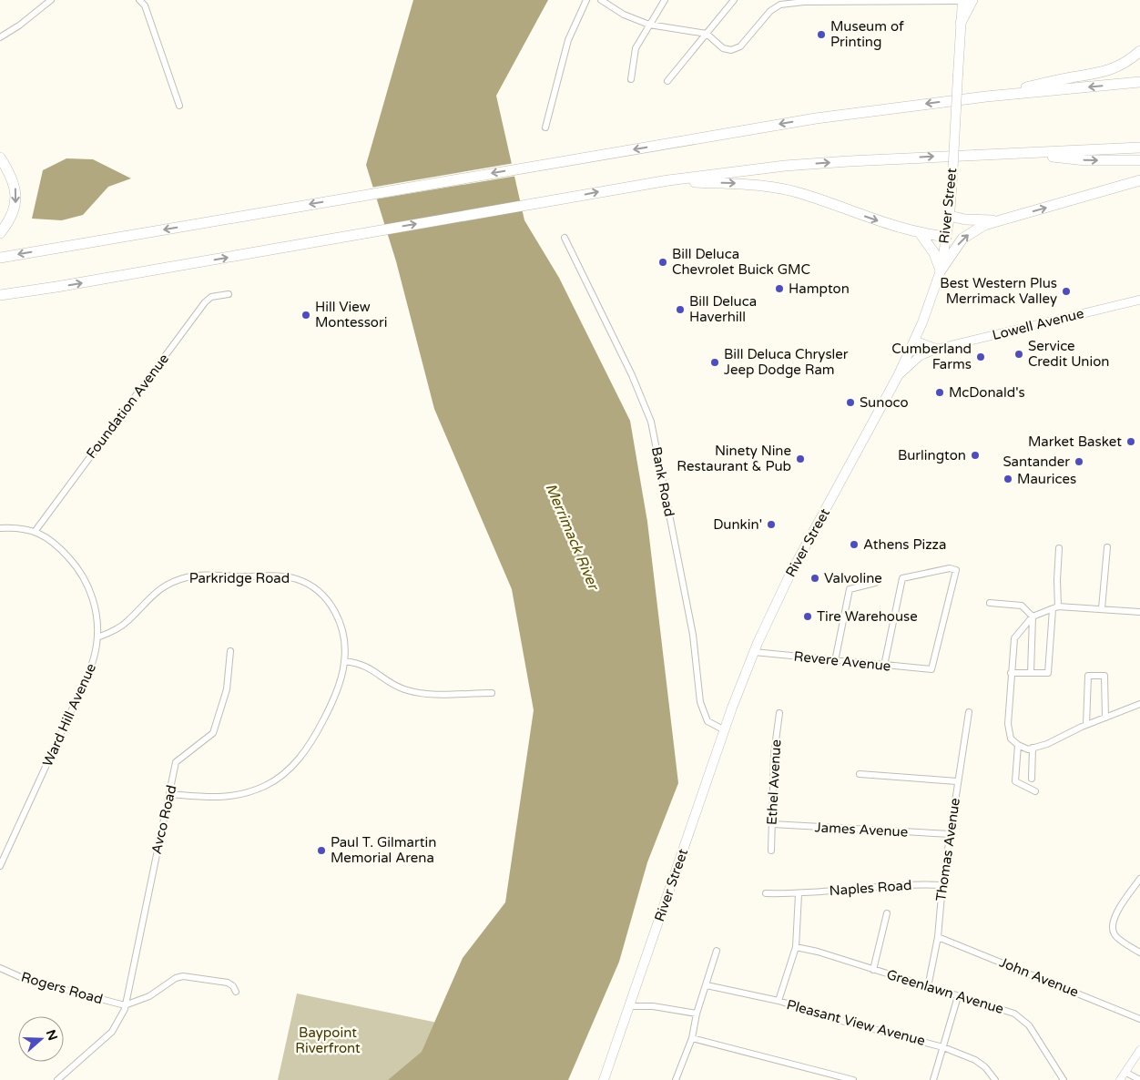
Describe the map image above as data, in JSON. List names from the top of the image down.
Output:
{
  "streets": {
    "main road": ["River Street", "Lowell Avenue"],
    "street": [
      "Foundation Avenue",
      "Bank Road",
      "Parkridge Road",
      "Revere Avenue",
      "Ward Hill Avenue",
      "Ethel Avenue",
      "Avco Road",
      "James Avenue",
      "Thomas Avenue",
      "Naples Road",
      "John Avenue",
      "Rogers Road",
      "Greenlawn Avenue",
      "Pleasant View Avenue"
    ]
  },
  "crossings": [
    ["River Street", "Lowell Avenue"],
    ["River Street", "Bank Road"],
    ["River Street", "Revere Avenue"],
    ["Foundation Avenue", "Ward Hill Avenue"],
    ["Parkridge Road", "Ward Hill Avenue"],
    ["Parkridge Road", "Avco Road"],
    ["Ethel Avenue", "James Avenue"],
    ["Avco Road", "Rogers Road"],
    ["James Avenue", "Thomas Avenue"],
    ["Thomas Avenue", "Naples Road"],
    ["Thomas Avenue", "John Avenue"],
    ["Thomas Avenue", "Greenlawn Avenue"]
  ],
  "water": ["Merrimack River"],
  "parks": ["Baypoint Riverfront"],
  "places": [
    "Museum of Printing",
    "Bill Deluca Chevrolet Buick GMC",
    "Hampton",
    "Best Western Plus Merrimack Valley",
    "Bill Deluca Haverhill",
    "Hill View Montessori",
    "Service Credit Union",
    "Cumberland Farms",
    "Bill Deluca Chrysler Jeep Dodge Ram",
    "McDonald's",
    "Sunoco",
    "Market Basket",
    "Burlington",
    "Ninety Nine Restaurant & Pub",
    "Santander",
    "Maurices",
    "Dunkin'",
    "Athens Pizza",
    "Valvoline",
    "Tire Warehouse",
    "Paul T. Gilmartin Memorial Arena"
  ],
  "north": "right"
}
